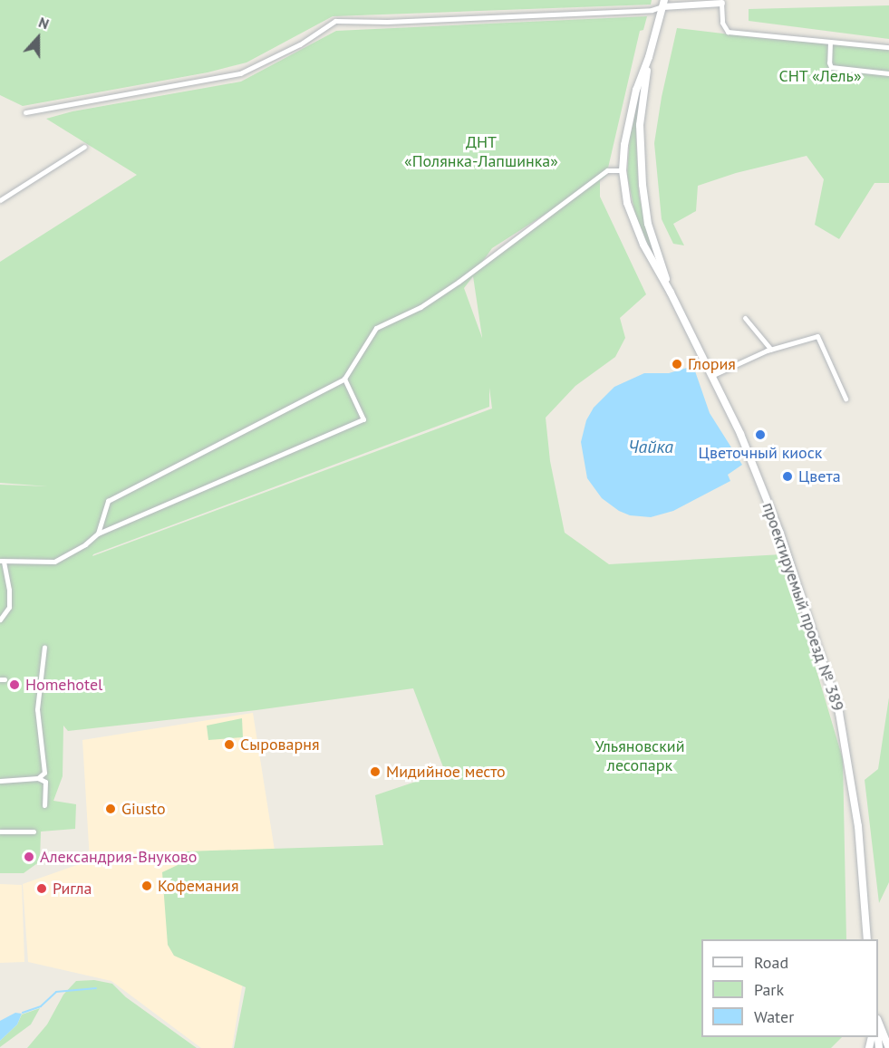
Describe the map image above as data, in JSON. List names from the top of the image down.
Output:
{
  "streets": {
    "main road": ["проектируемый проезд № 389"]
  },
  "water": ["Чайка"],
  "parks": ["СНТ «Лель»", "ДНТ «Полянка-Лапшинка»", "Ульяновский лесопарк"],
  "places": [
    "Глория",
    "Цветочный киоск",
    "Цвета",
    "Homehotel",
    "Сыроварня",
    "Мидийное место",
    "Giusto",
    "Александрия-Внуково",
    "Кофемания",
    "Ригла"
  ],
  "legend": ["Road", "Park", "Water"],
  "north": "top"
}
